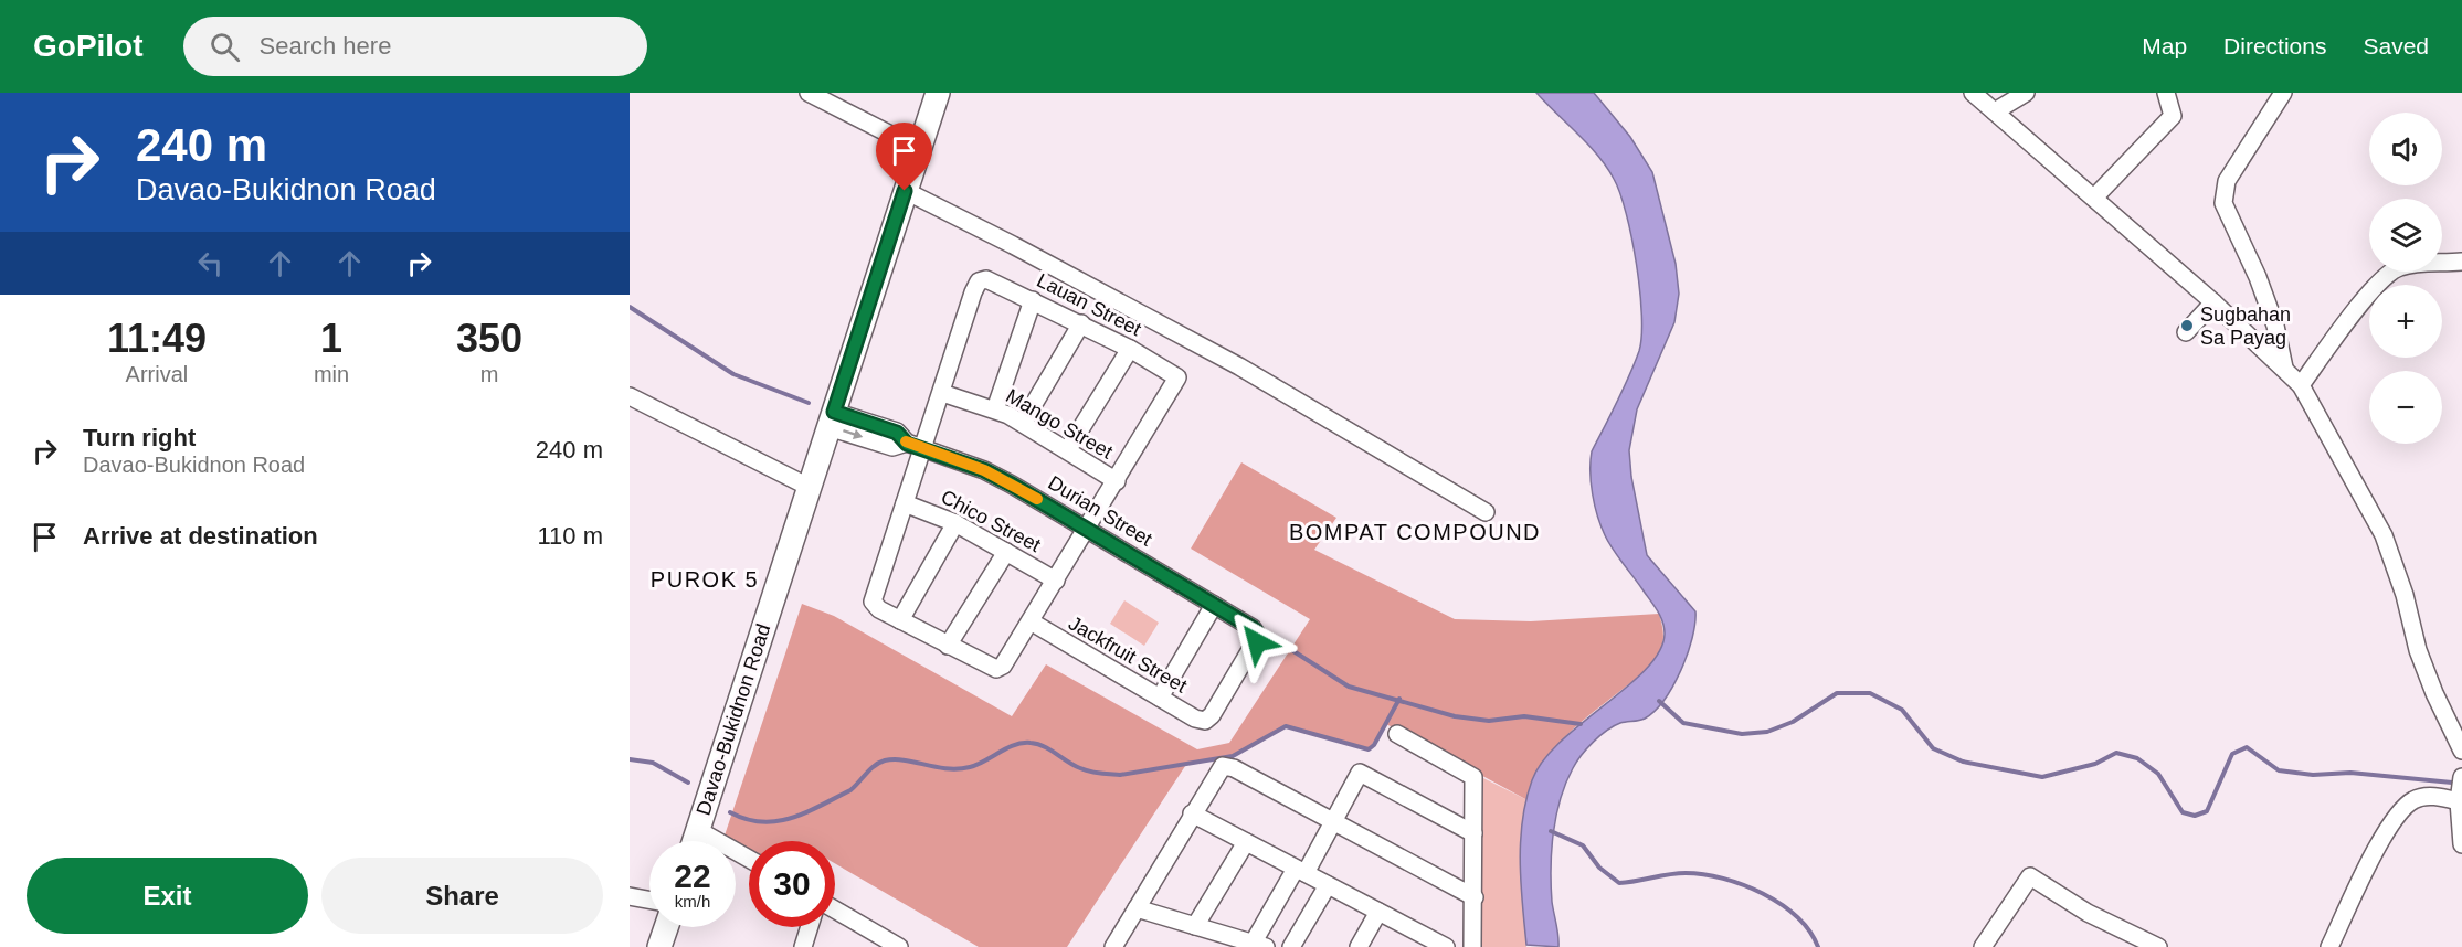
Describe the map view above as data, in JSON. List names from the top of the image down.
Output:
{
  "streets": {
    "highway": ["Davao-Bukidnon Road"],
    "street": [
      "Lauan Street",
      "Mango Street",
      "Durian Street",
      "Chico Street",
      "Jackfruit Street"
    ]
  },
  "crossings": [
    ["Lauan Street", "Mango Street"],
    ["Durian Street", "Jackfruit Street"],
    ["Durian Street", "Davao-Bukidnon Road"]
  ],
  "districts": ["BOMPAT COMPOUND", "PUROK 5"],
  "places": ["Sugbahan Sa Payag"],
  "page": {
    "header": "GoPilot",
    "search": "Search here",
    "nav": ["Map", "Directions", "Saved"],
    "turn": ["240 m", "Davao-Bukidnon Road"],
    "map_buttons": ["+", "−"],
    "eta": [
      "11:49",
      "Arrival",
      "1",
      "min",
      "350",
      "m"
    ],
    "list": [
      {
        "name": "Turn right",
        "note": "Davao-Bukidnon Road",
        "value": "240 m"
      },
      {
        "name": "Arrive at destination",
        "value": "110 m"
      }
    ],
    "speed": "22 km/h",
    "limit": "30",
    "buttons": ["Exit", "Share"]
  }
}
